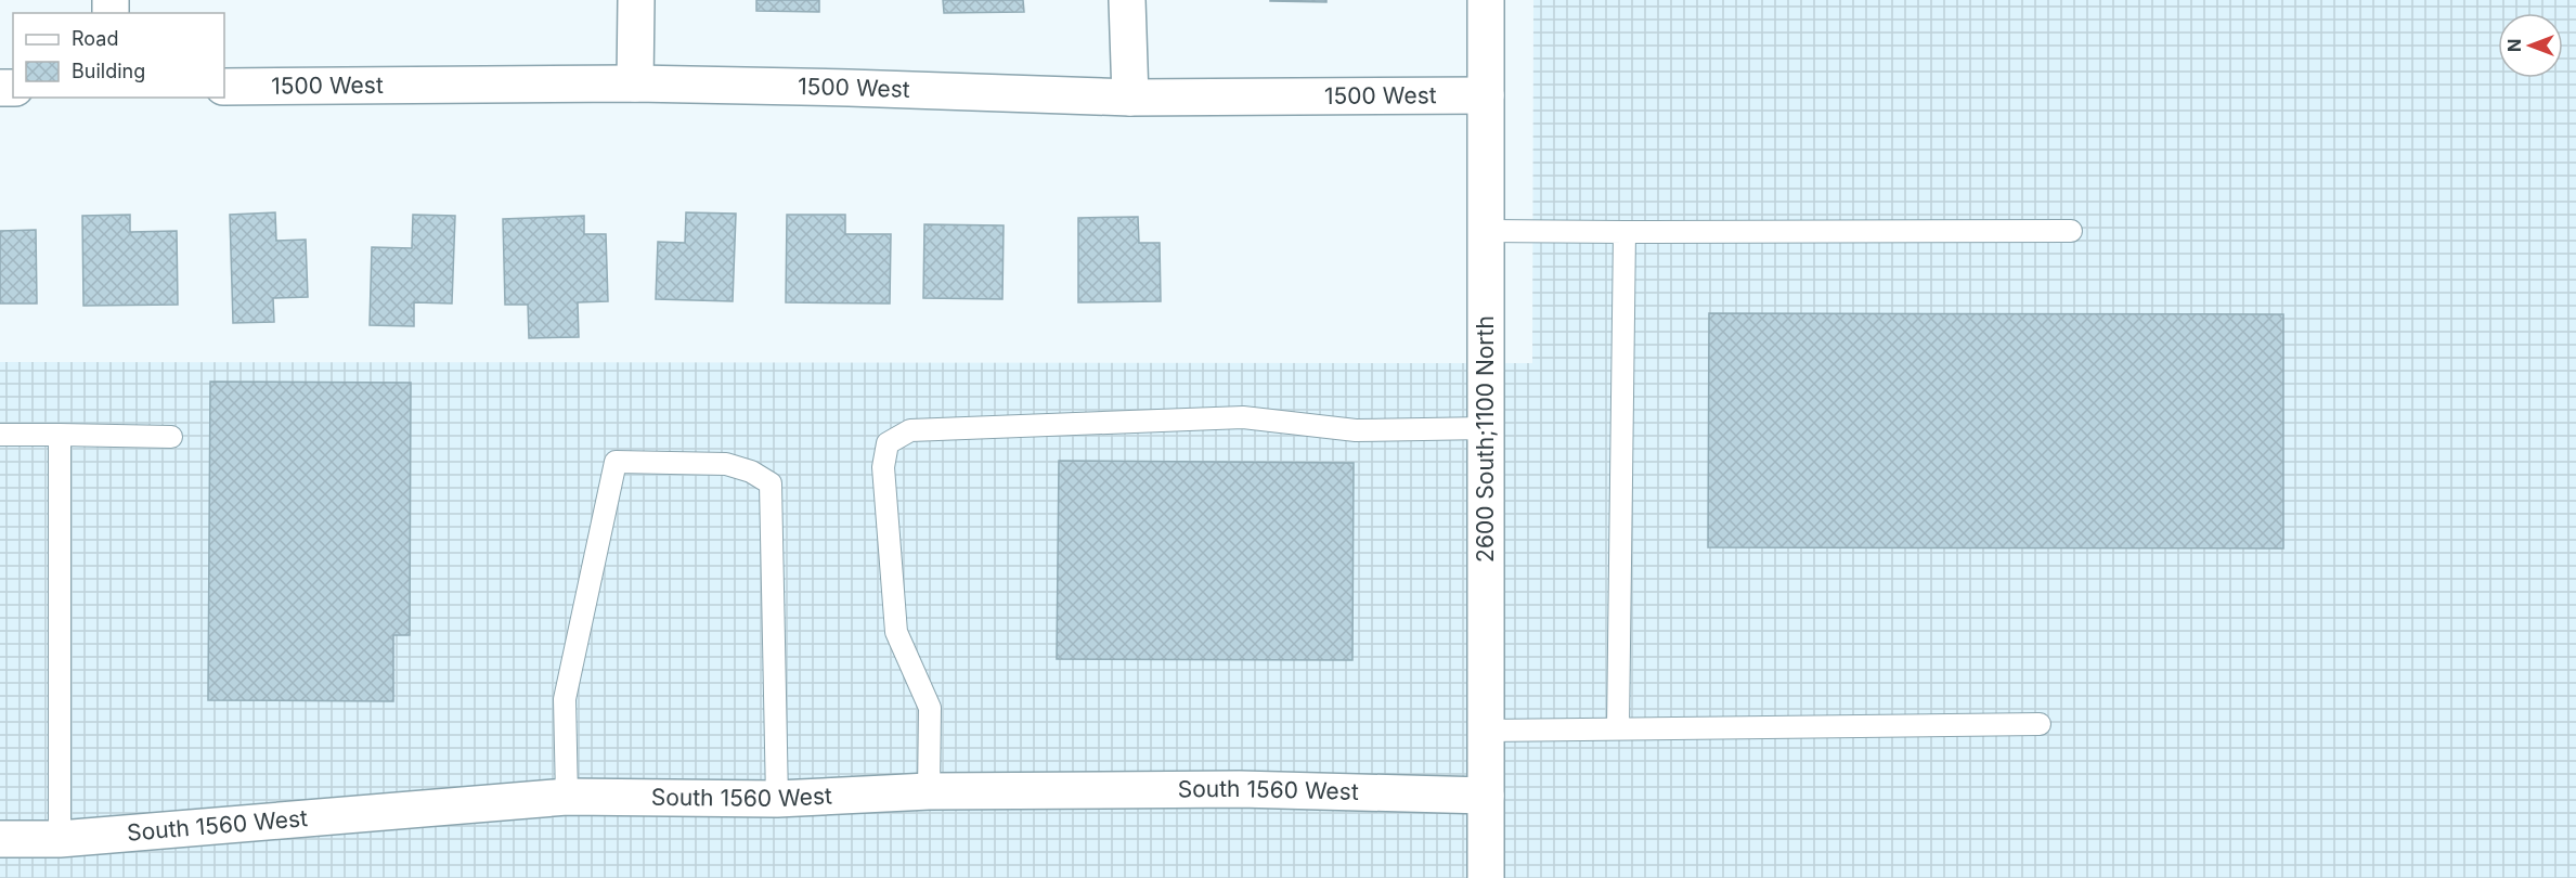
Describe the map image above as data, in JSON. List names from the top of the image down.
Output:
{
  "streets": {
    "street": ["1500 West", "2600 South;1100 North", "South 1560 West"]
  },
  "crossings": [
    ["1500 West", "2600 South;1100 North"],
    ["2600 South;1100 North", "South 1560 West"]
  ],
  "legend": ["Road", "Building"],
  "north": "left"
}
